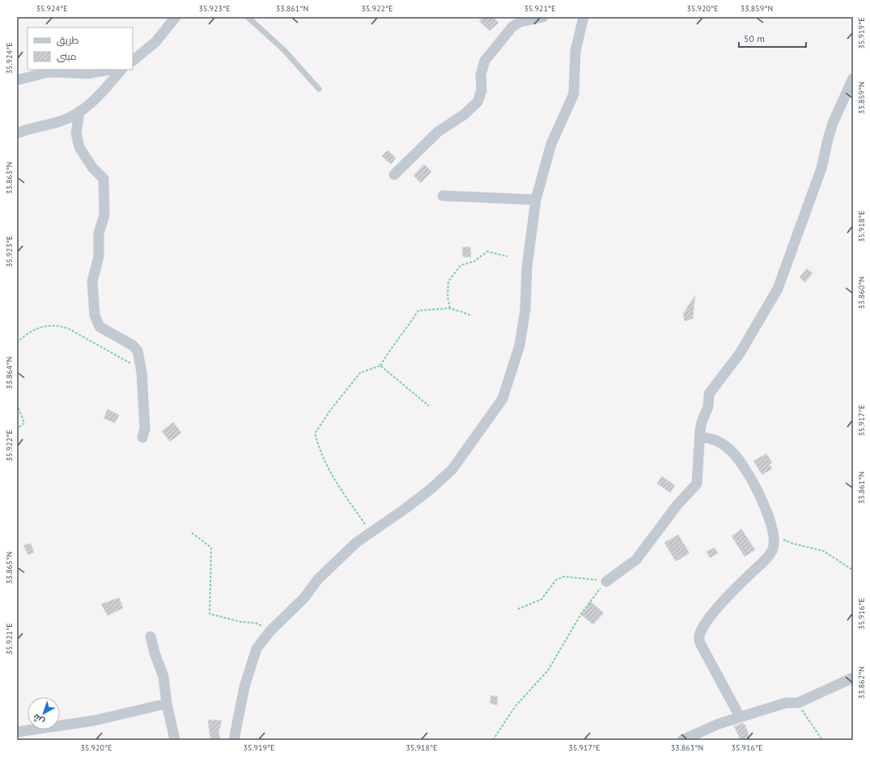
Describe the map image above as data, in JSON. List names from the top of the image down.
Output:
{
  "legend": ["طريق", "مبنى"],
  "scale_bar": "50 m",
  "north": "bottom left",
  "coordinates": [
    "35.924°E",
    "35.923°E",
    "33.861°N",
    "35.922°E",
    "35.921°E",
    "35.920°E",
    "33.859°N",
    "35.919°E",
    "33.863°N",
    "35.918°E",
    "33.860°N",
    "33.864°N",
    "35.917°E",
    "33.865°N",
    "35.916°E",
    "33.862°N"
  ]
}
